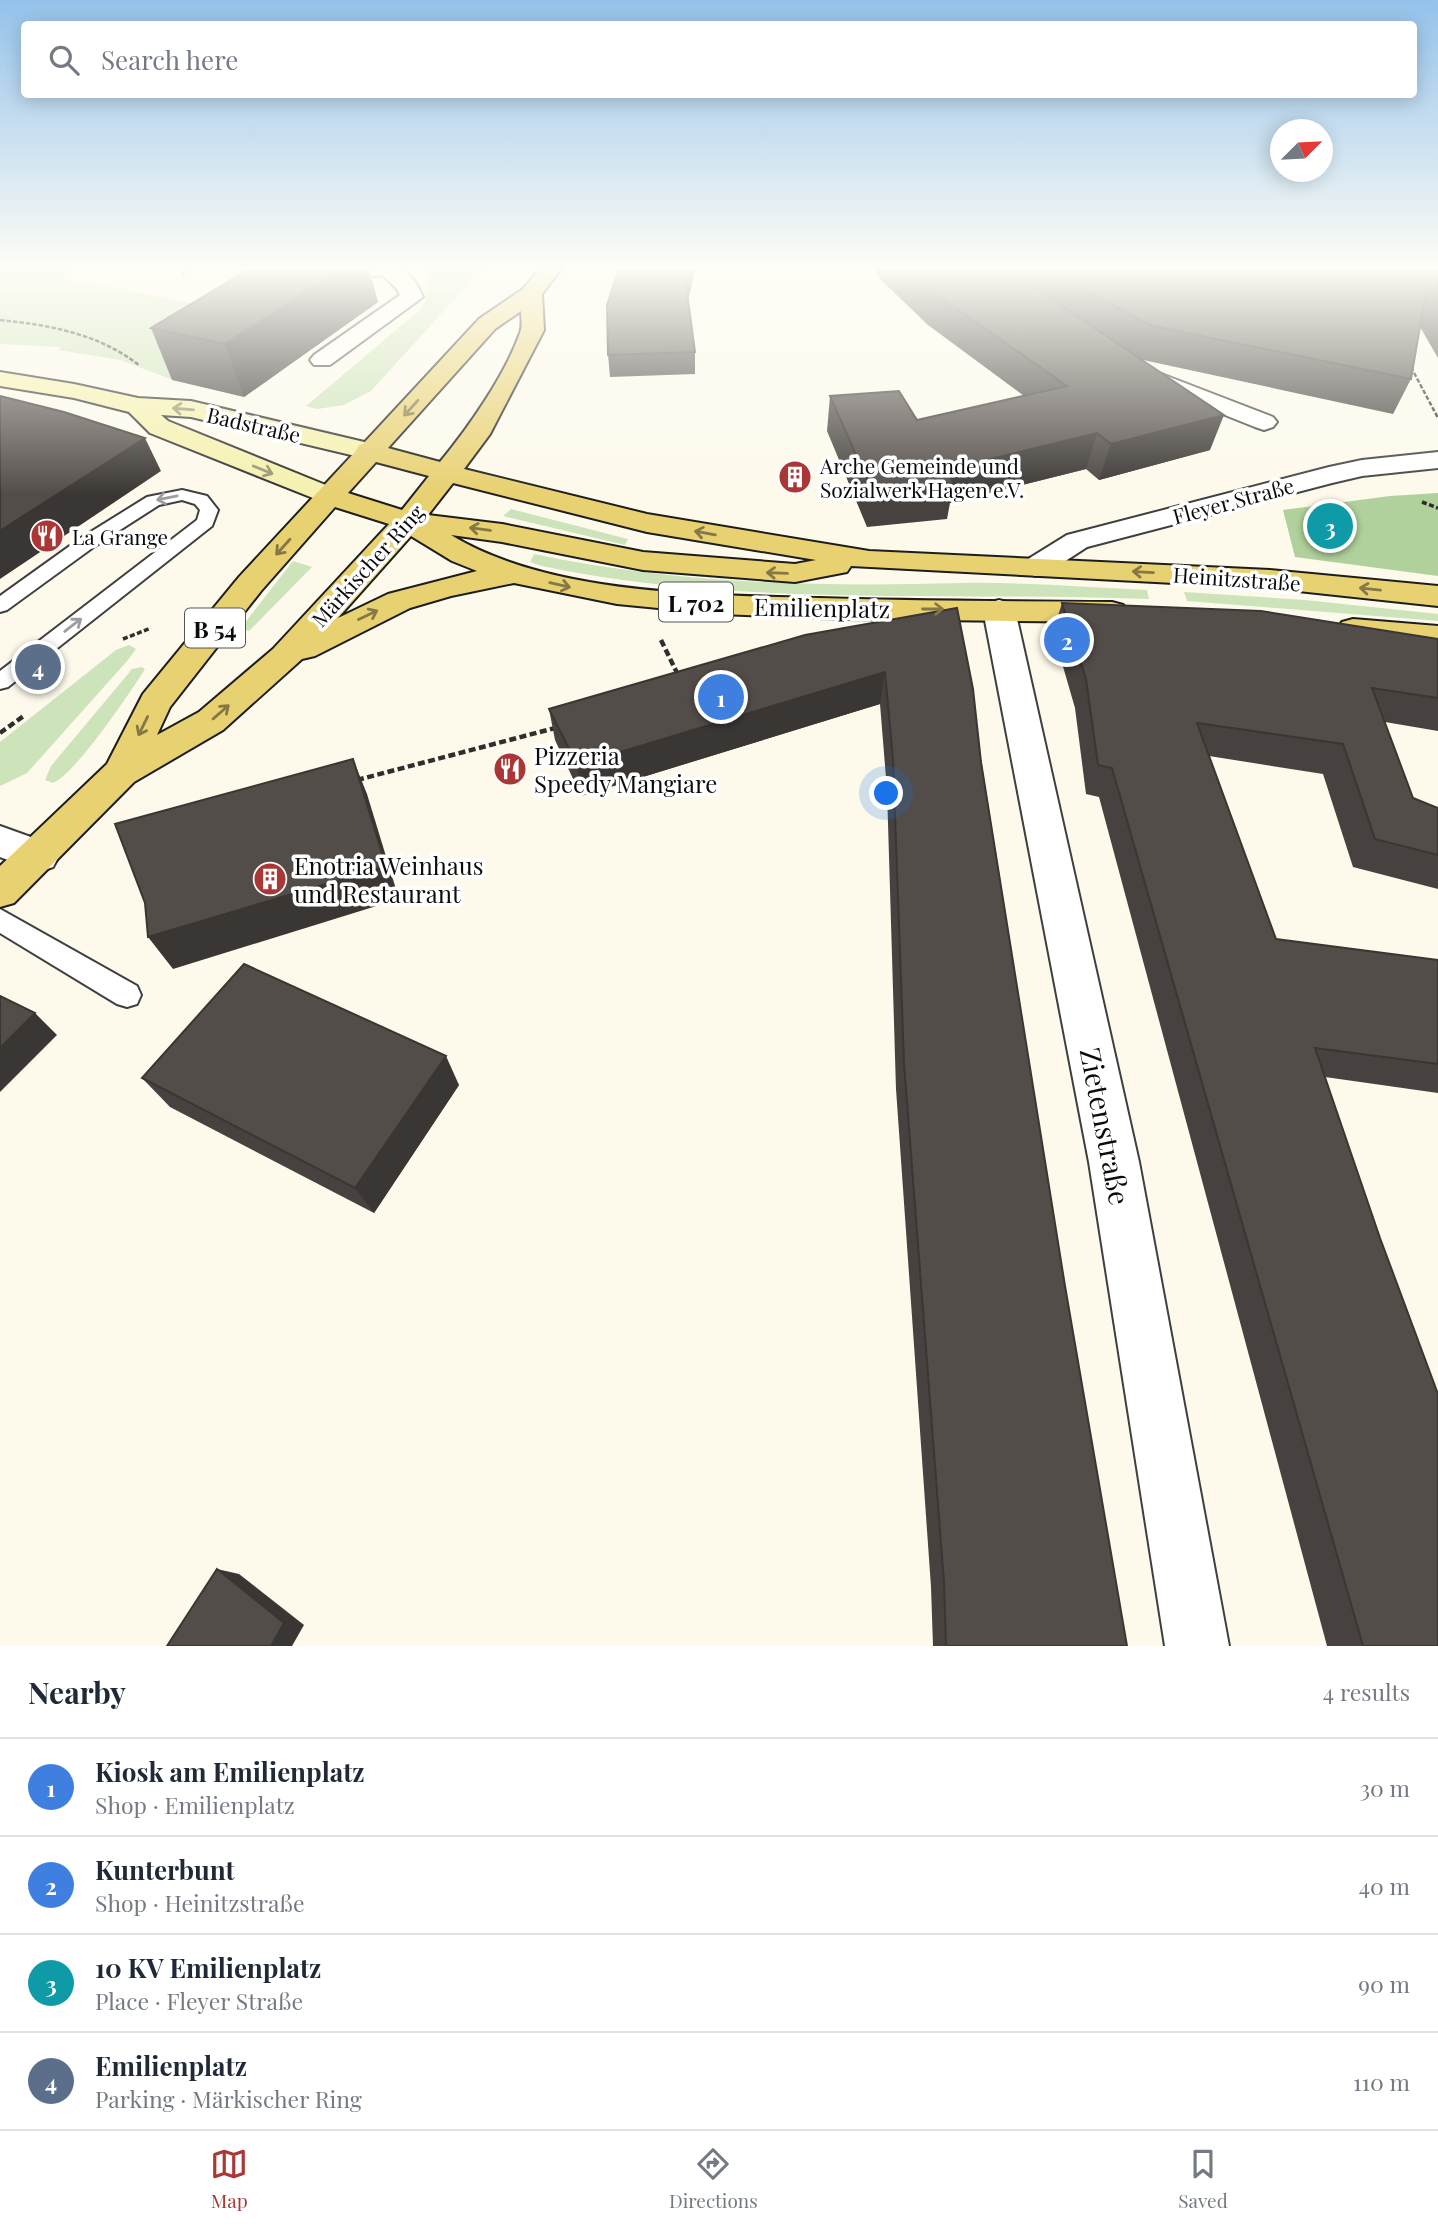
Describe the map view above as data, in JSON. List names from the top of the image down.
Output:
{
  "streets": {
    "main road": [
      "Märkischer Ring",
      "Heinitzstraße",
      "L 702",
      "Emilienplatz",
      "B 54"
    ],
    "street": ["Badstraße", "Fleyer Straße", "Zietenstraße"]
  },
  "crossings": [
    ["Badstraße", "Märkischer Ring"],
    ["Badstraße", "Emilienplatz"],
    ["Fleyer Straße", "Heinitzstraße"],
    ["Fleyer Straße", "Emilienplatz"],
    ["Märkischer Ring", "Emilienplatz"],
    ["Heinitzstraße", "Emilienplatz"],
    ["L 702", "Emilienplatz"],
    ["L 702", "Zietenstraße"],
    ["Emilienplatz", "Zietenstraße"]
  ],
  "places": {
    "building": ["Arche Gemeinde und Sozialwerk Hagen e.V.", "Enotria Weinhaus und Restaurant"],
    "restaurant": ["La Grange", "Pizzeria Speedy Mangiare"]
  },
  "north": "top right",
  "page": {
    "search": "Search here",
    "pins": [
      "3",
      "2",
      "4",
      "1"
    ],
    "heading": ["Nearby", "4 results"],
    "list": [
      {
        "mark": "1",
        "name": "Kiosk am Emilienplatz",
        "note": "Shop · Emilienplatz",
        "value": "30 m"
      },
      {
        "mark": "2",
        "name": "Kunterbunt",
        "note": "Shop · Heinitzstraße",
        "value": "40 m"
      },
      {
        "mark": "3",
        "name": "10 KV Emilienplatz",
        "note": "Place · Fleyer Straße",
        "value": "90 m"
      },
      {
        "mark": "4",
        "name": "Emilienplatz",
        "note": "Parking · Märkischer Ring",
        "value": "110 m"
      }
    ],
    "nav": ["Map", "Directions", "Saved"]
  }
}
